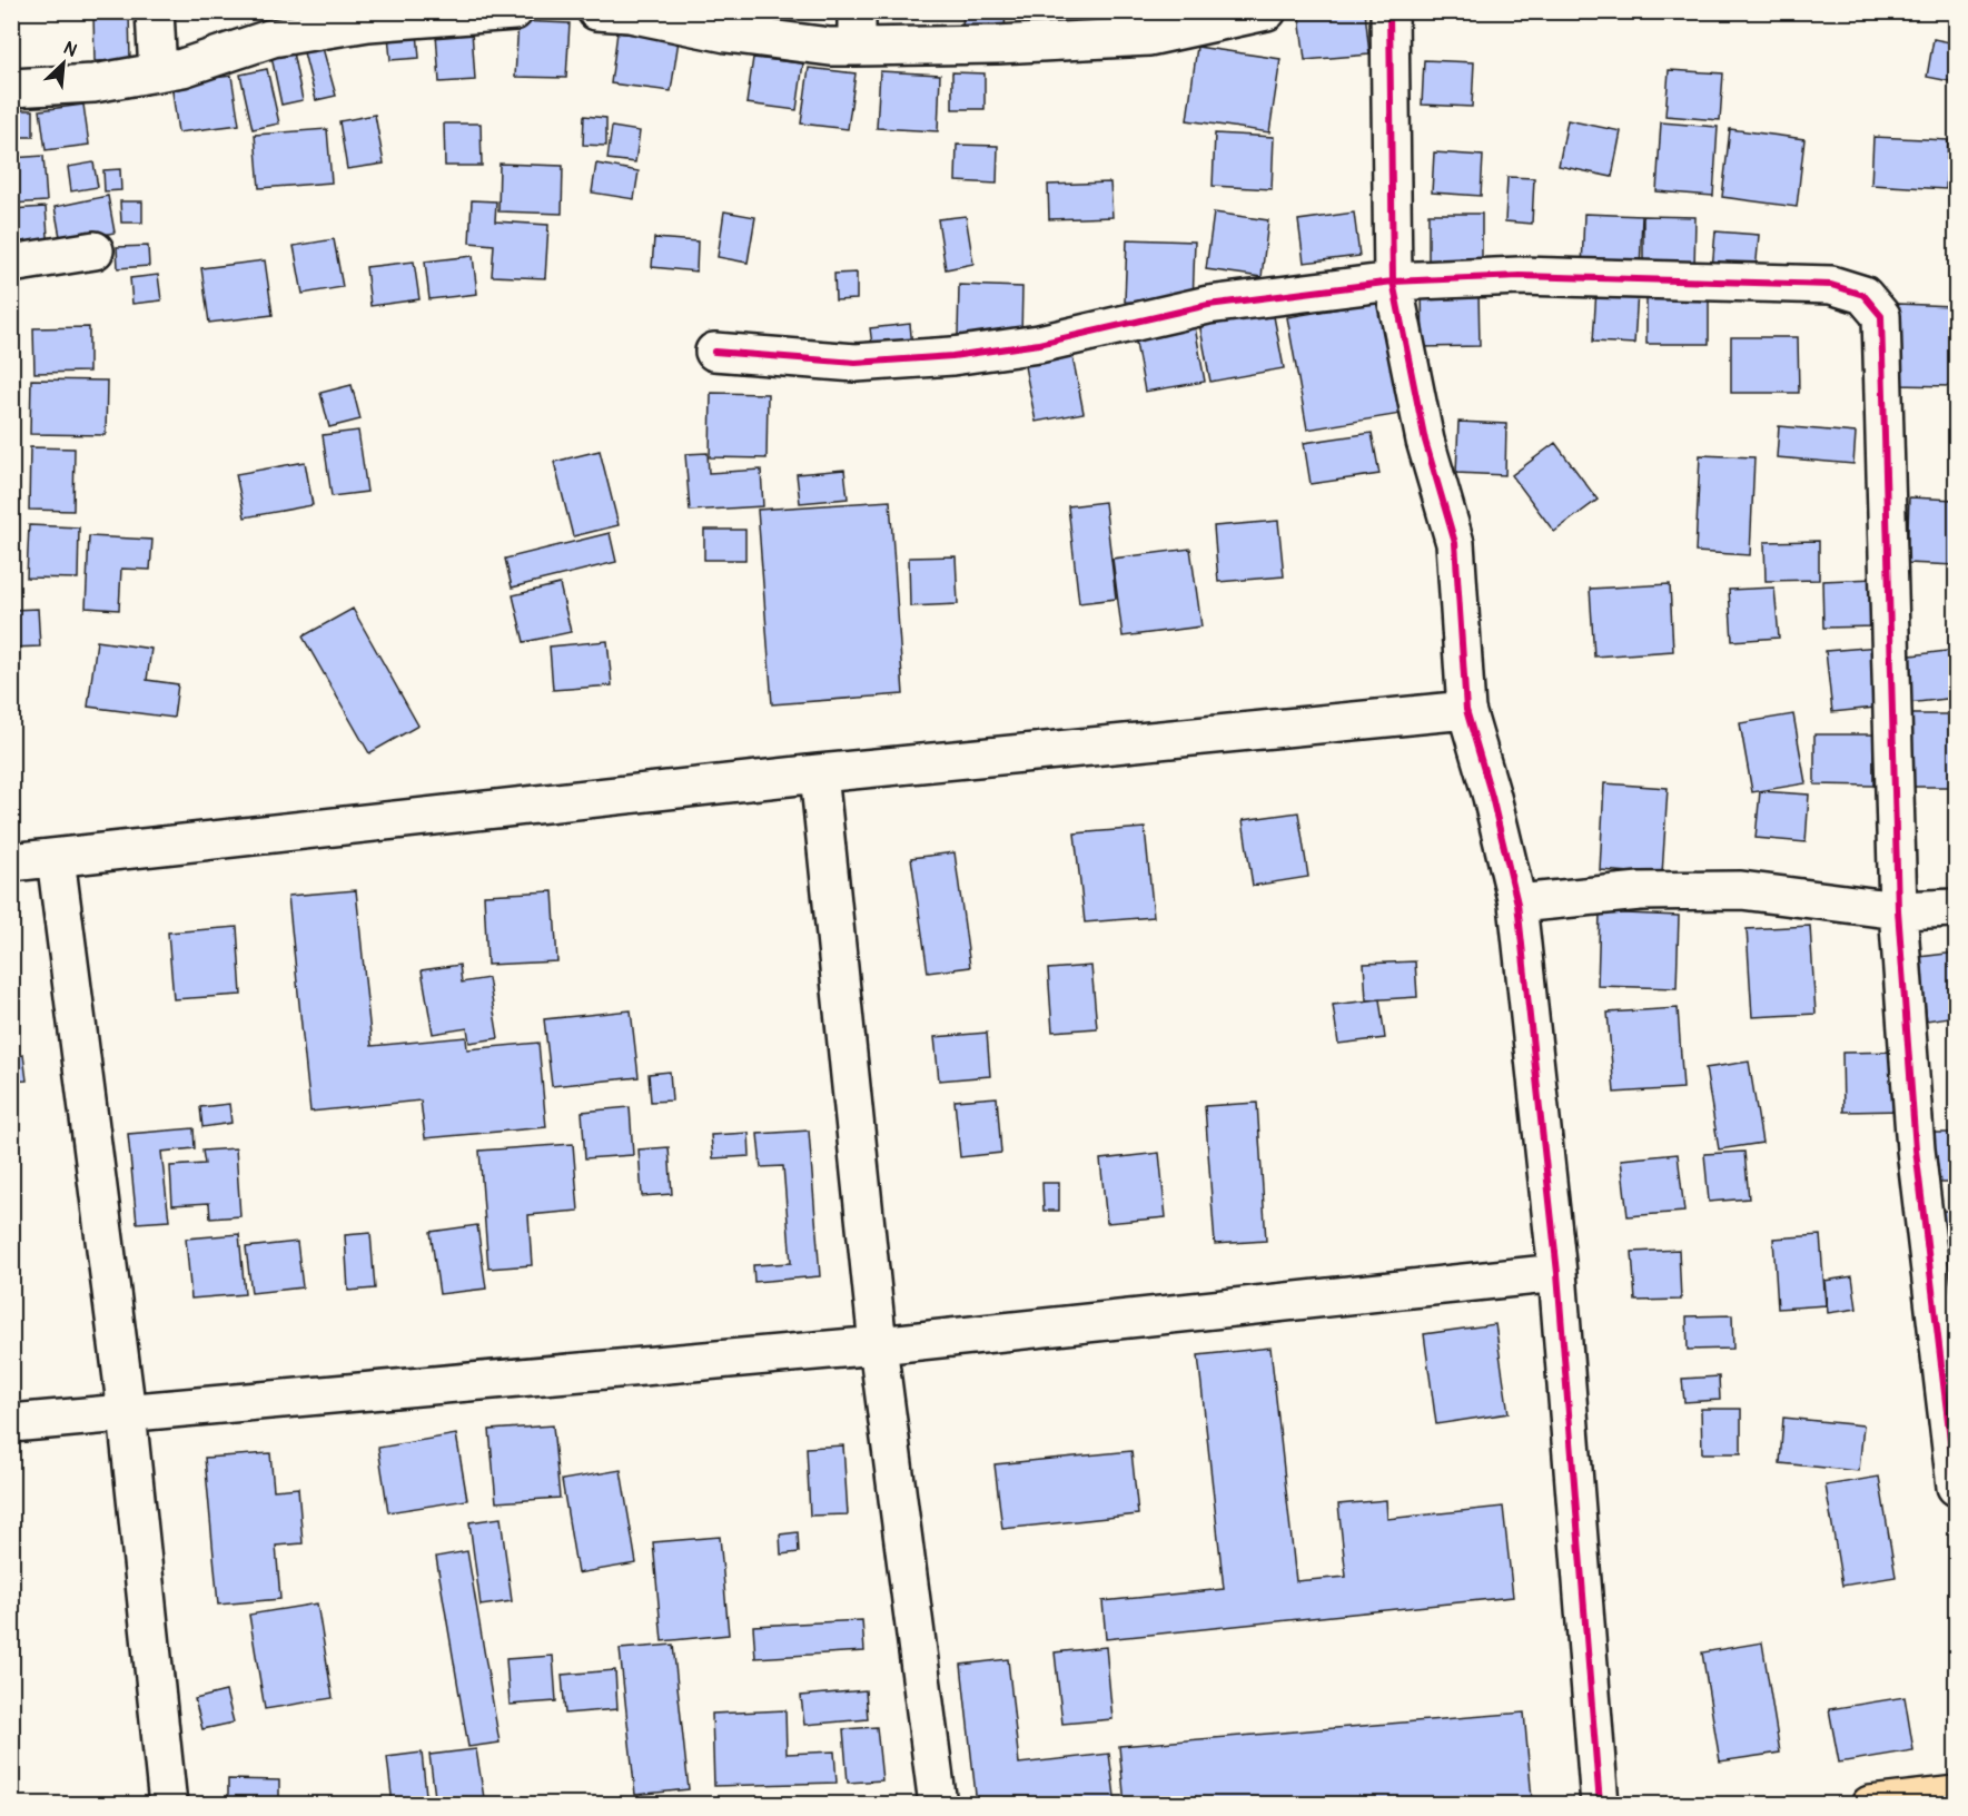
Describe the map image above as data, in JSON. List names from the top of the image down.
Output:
{
  "north": "top right"
}
